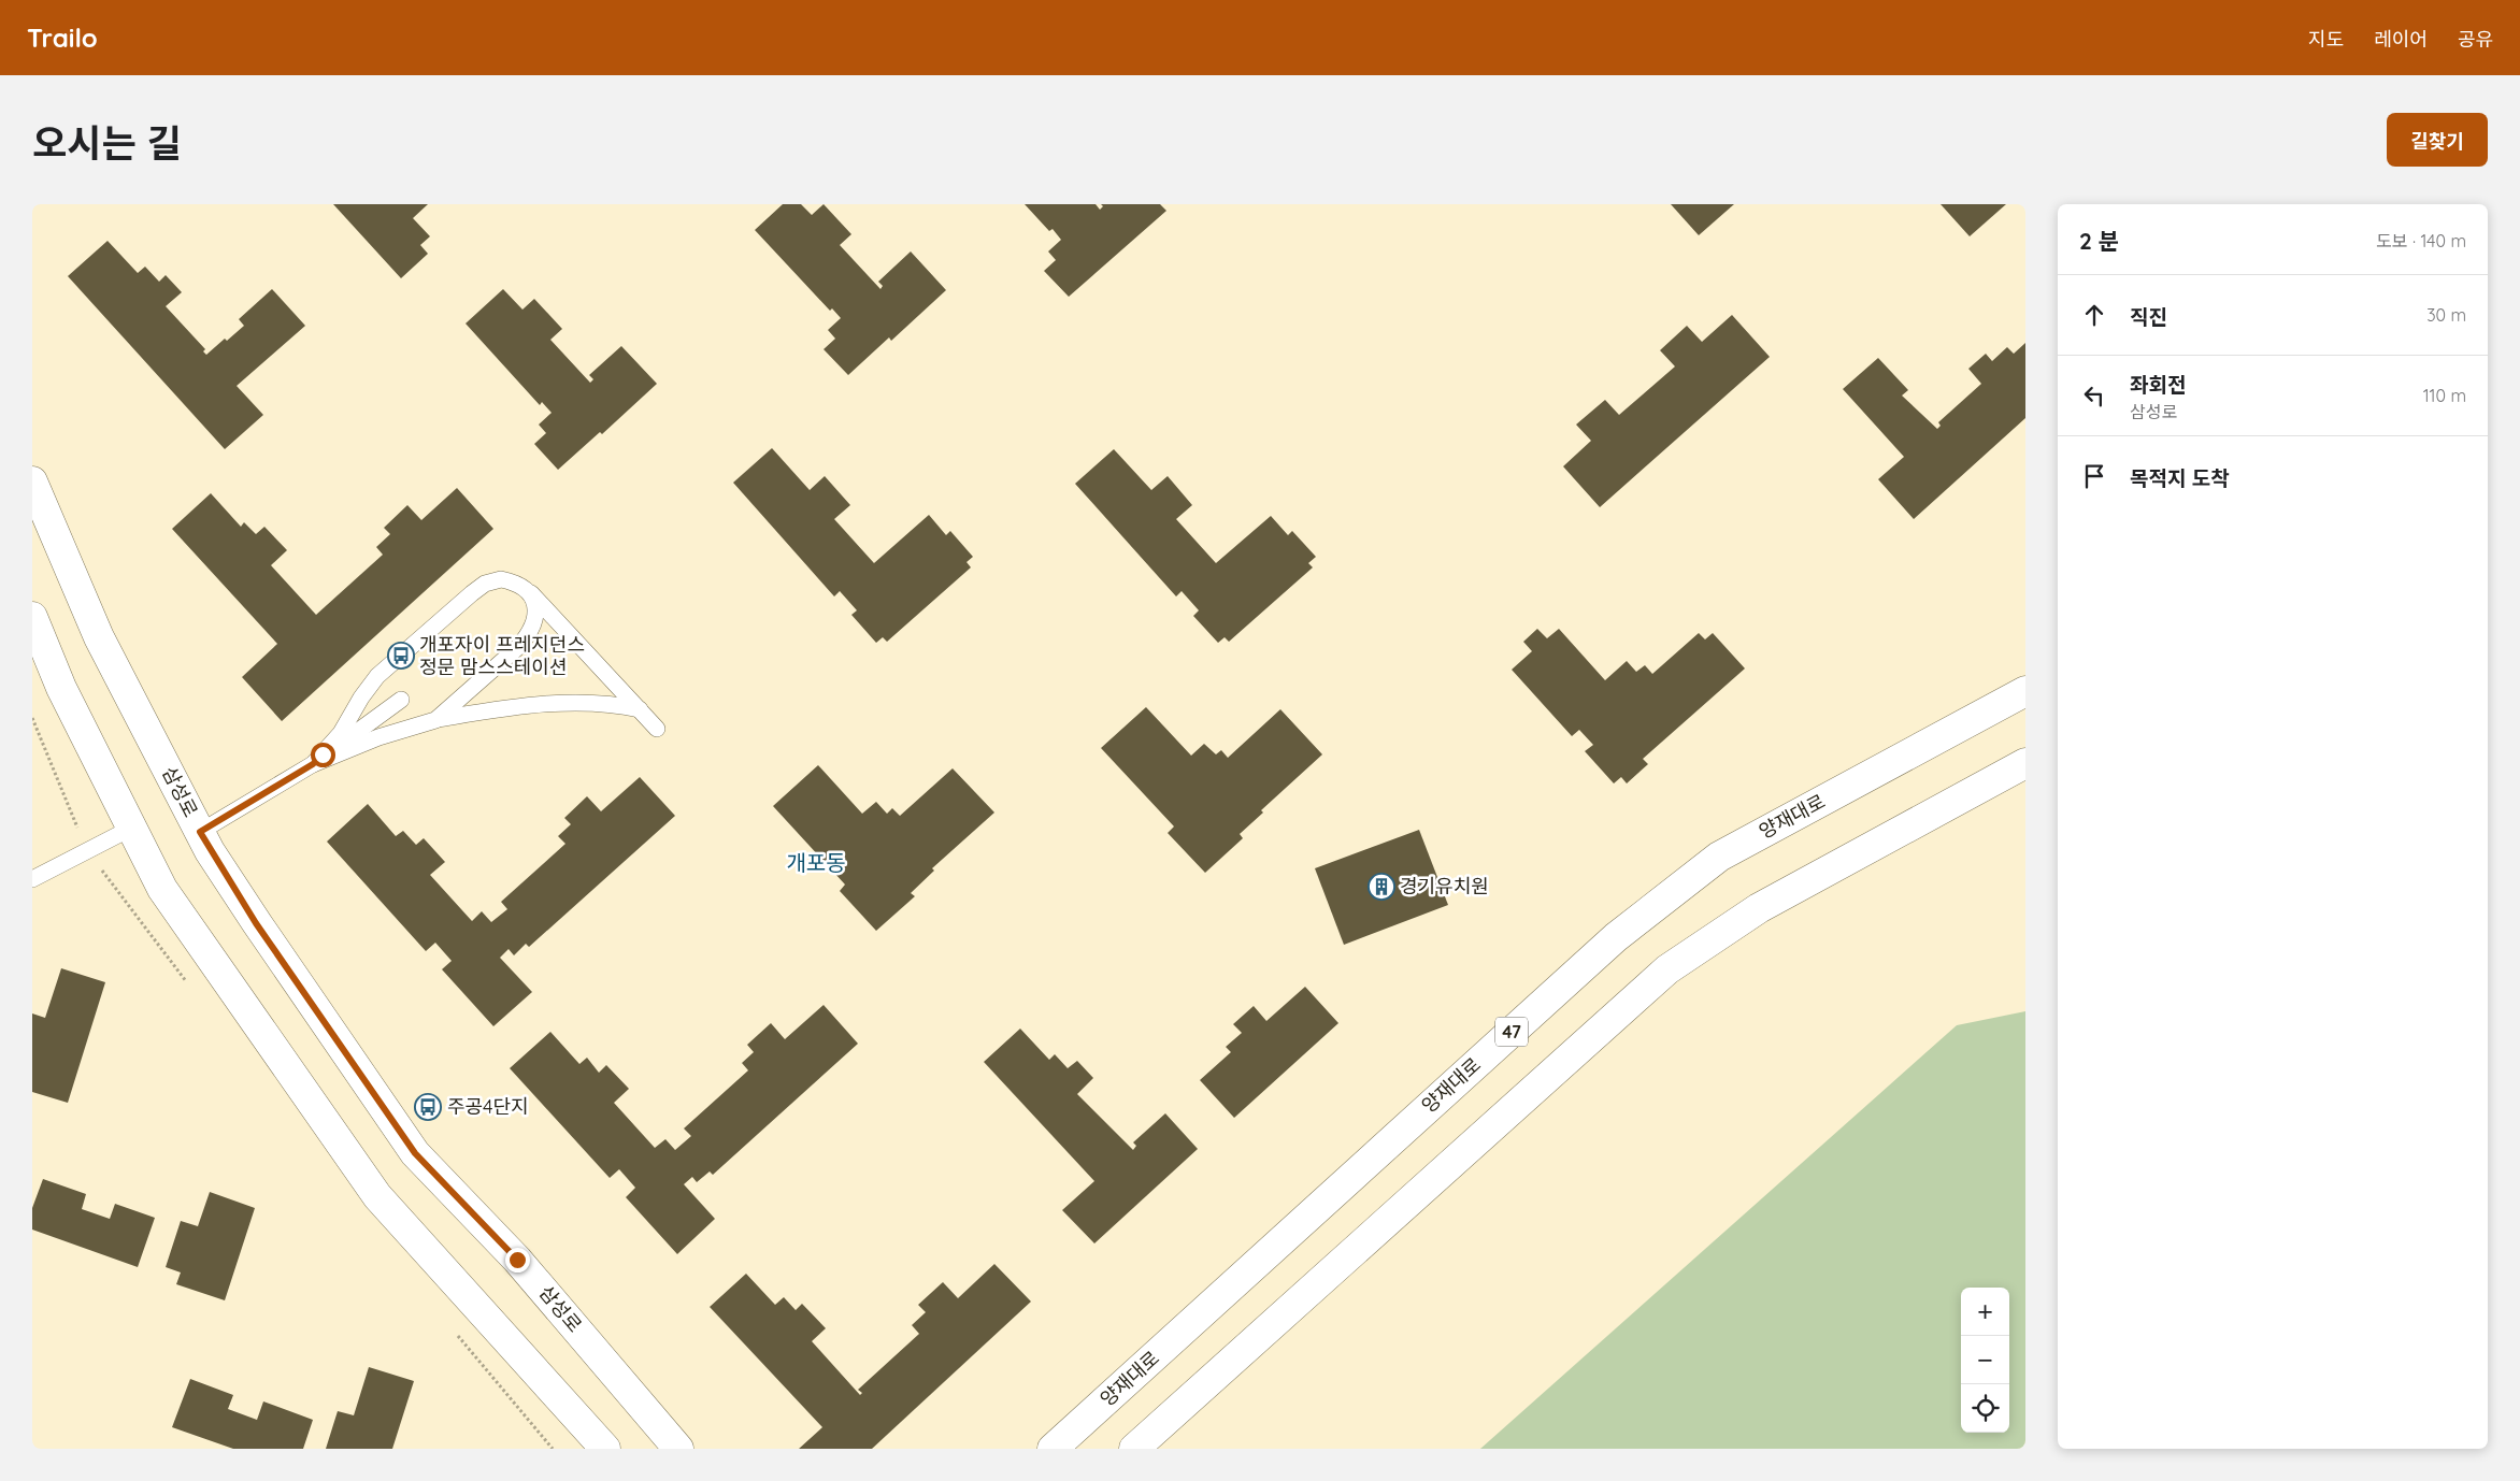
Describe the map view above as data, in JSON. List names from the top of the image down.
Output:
{
  "streets": {
    "main road": ["삼성로", "양재대로", "47"]
  },
  "districts": ["개포동"],
  "places": {
    "bus stop": ["개포자이 프레지던스 정문 맘스스테이션", "주공4단지"],
    "building": ["경기유치원"]
  },
  "page": {
    "header": "Trailo",
    "nav": ["지도", "레이어", "공유"],
    "title": "오시는 길",
    "buttons": "길찾기",
    "heading": ["2 분", "도보 · 140 m"],
    "list": [
      ["직진", "30 m"],
      ["좌회전", "삼성로", "110 m"],
      "목적지 도착"
    ],
    "map_buttons": ["+", "−"]
  }
}
